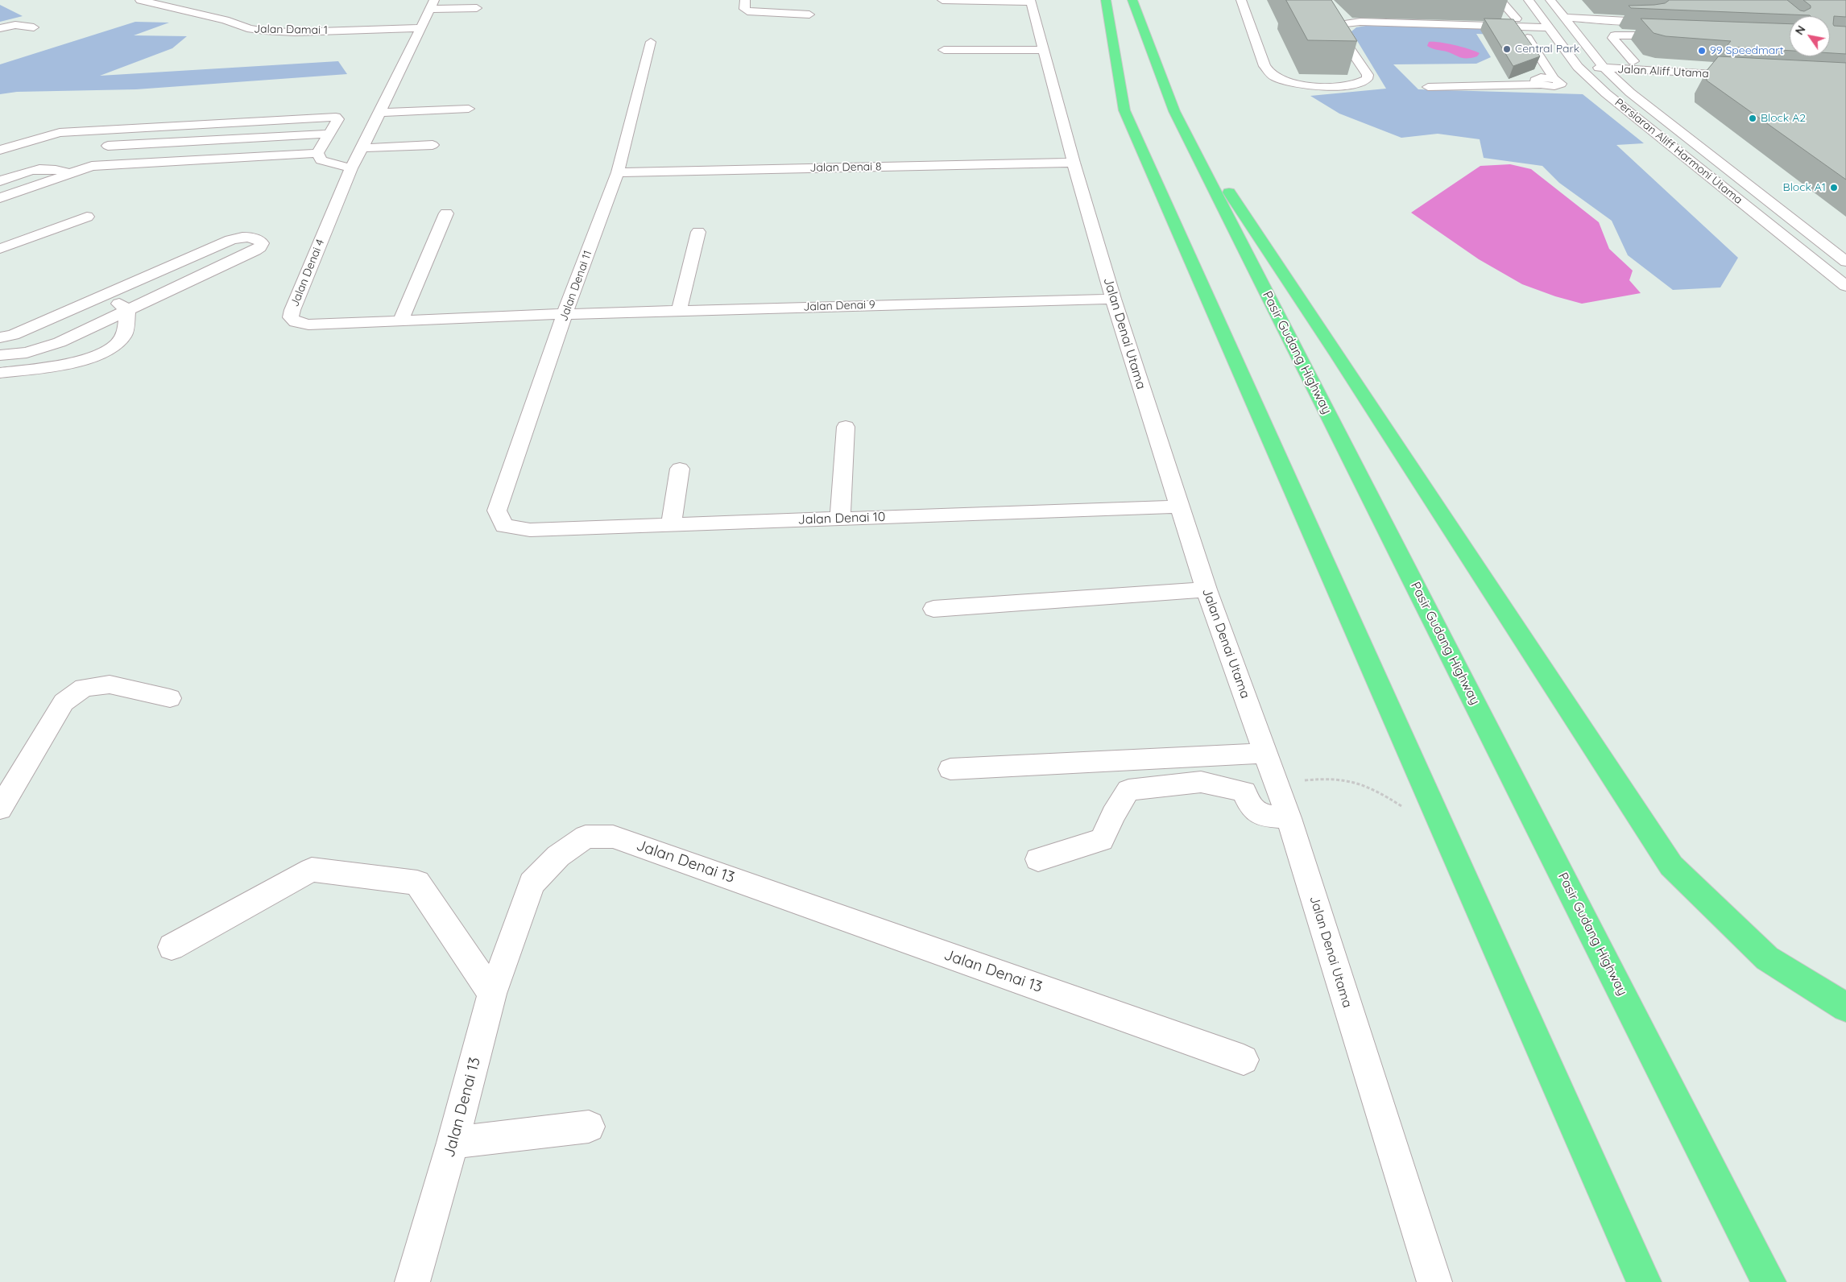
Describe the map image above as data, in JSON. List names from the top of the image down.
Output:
{
  "streets": {
    "highway": ["Pasir Gudang Highway"],
    "street": [
      "Jalan Damai 1",
      "Jalan Aliff Utama",
      "Persiaran Aliff Harmoni Utama",
      "Jalan Denai 8",
      "Jalan Denai 4",
      "Jalan Denai 11",
      "Jalan Denai 9",
      "Jalan Denai Utama",
      "Jalan Denai 10",
      "Jalan Denai 13"
    ]
  },
  "crossings": [
    ["Jalan Damai 1", "Jalan Denai 4"],
    ["Jalan Aliff Utama", "Persiaran Aliff Harmoni Utama"],
    ["Jalan Denai 8", "Jalan Denai 11"],
    ["Jalan Denai 8", "Jalan Denai Utama"],
    ["Jalan Denai 4", "Jalan Denai 11"],
    ["Jalan Denai 4", "Jalan Denai 9"],
    ["Jalan Denai 11", "Jalan Denai 9"],
    ["Jalan Denai 11", "Jalan Denai 10"],
    ["Jalan Denai 9", "Jalan Denai Utama"],
    ["Jalan Denai Utama", "Jalan Denai 10"]
  ],
  "places": [
    "Central Park",
    "99 Speedmart",
    "Block A2",
    "Block A1"
  ],
  "north": "top left"
}
